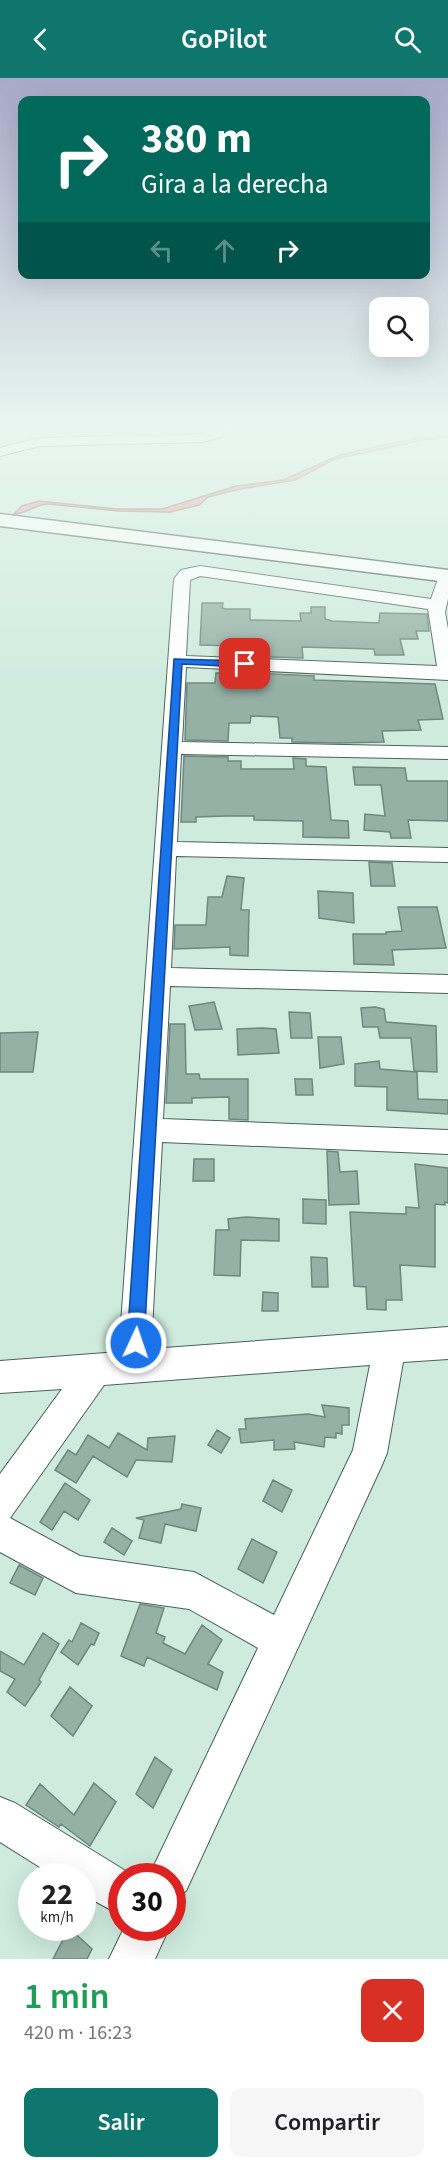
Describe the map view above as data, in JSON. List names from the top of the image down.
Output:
{
  "page": {
    "header": "GoPilot",
    "turn": ["380 m", "Gira a la derecha"],
    "speed": "22 km/h",
    "limit": "30",
    "heading": ["1 min", "420 m · 16:23"],
    "buttons": ["Salir", "Compartir"]
  }
}
